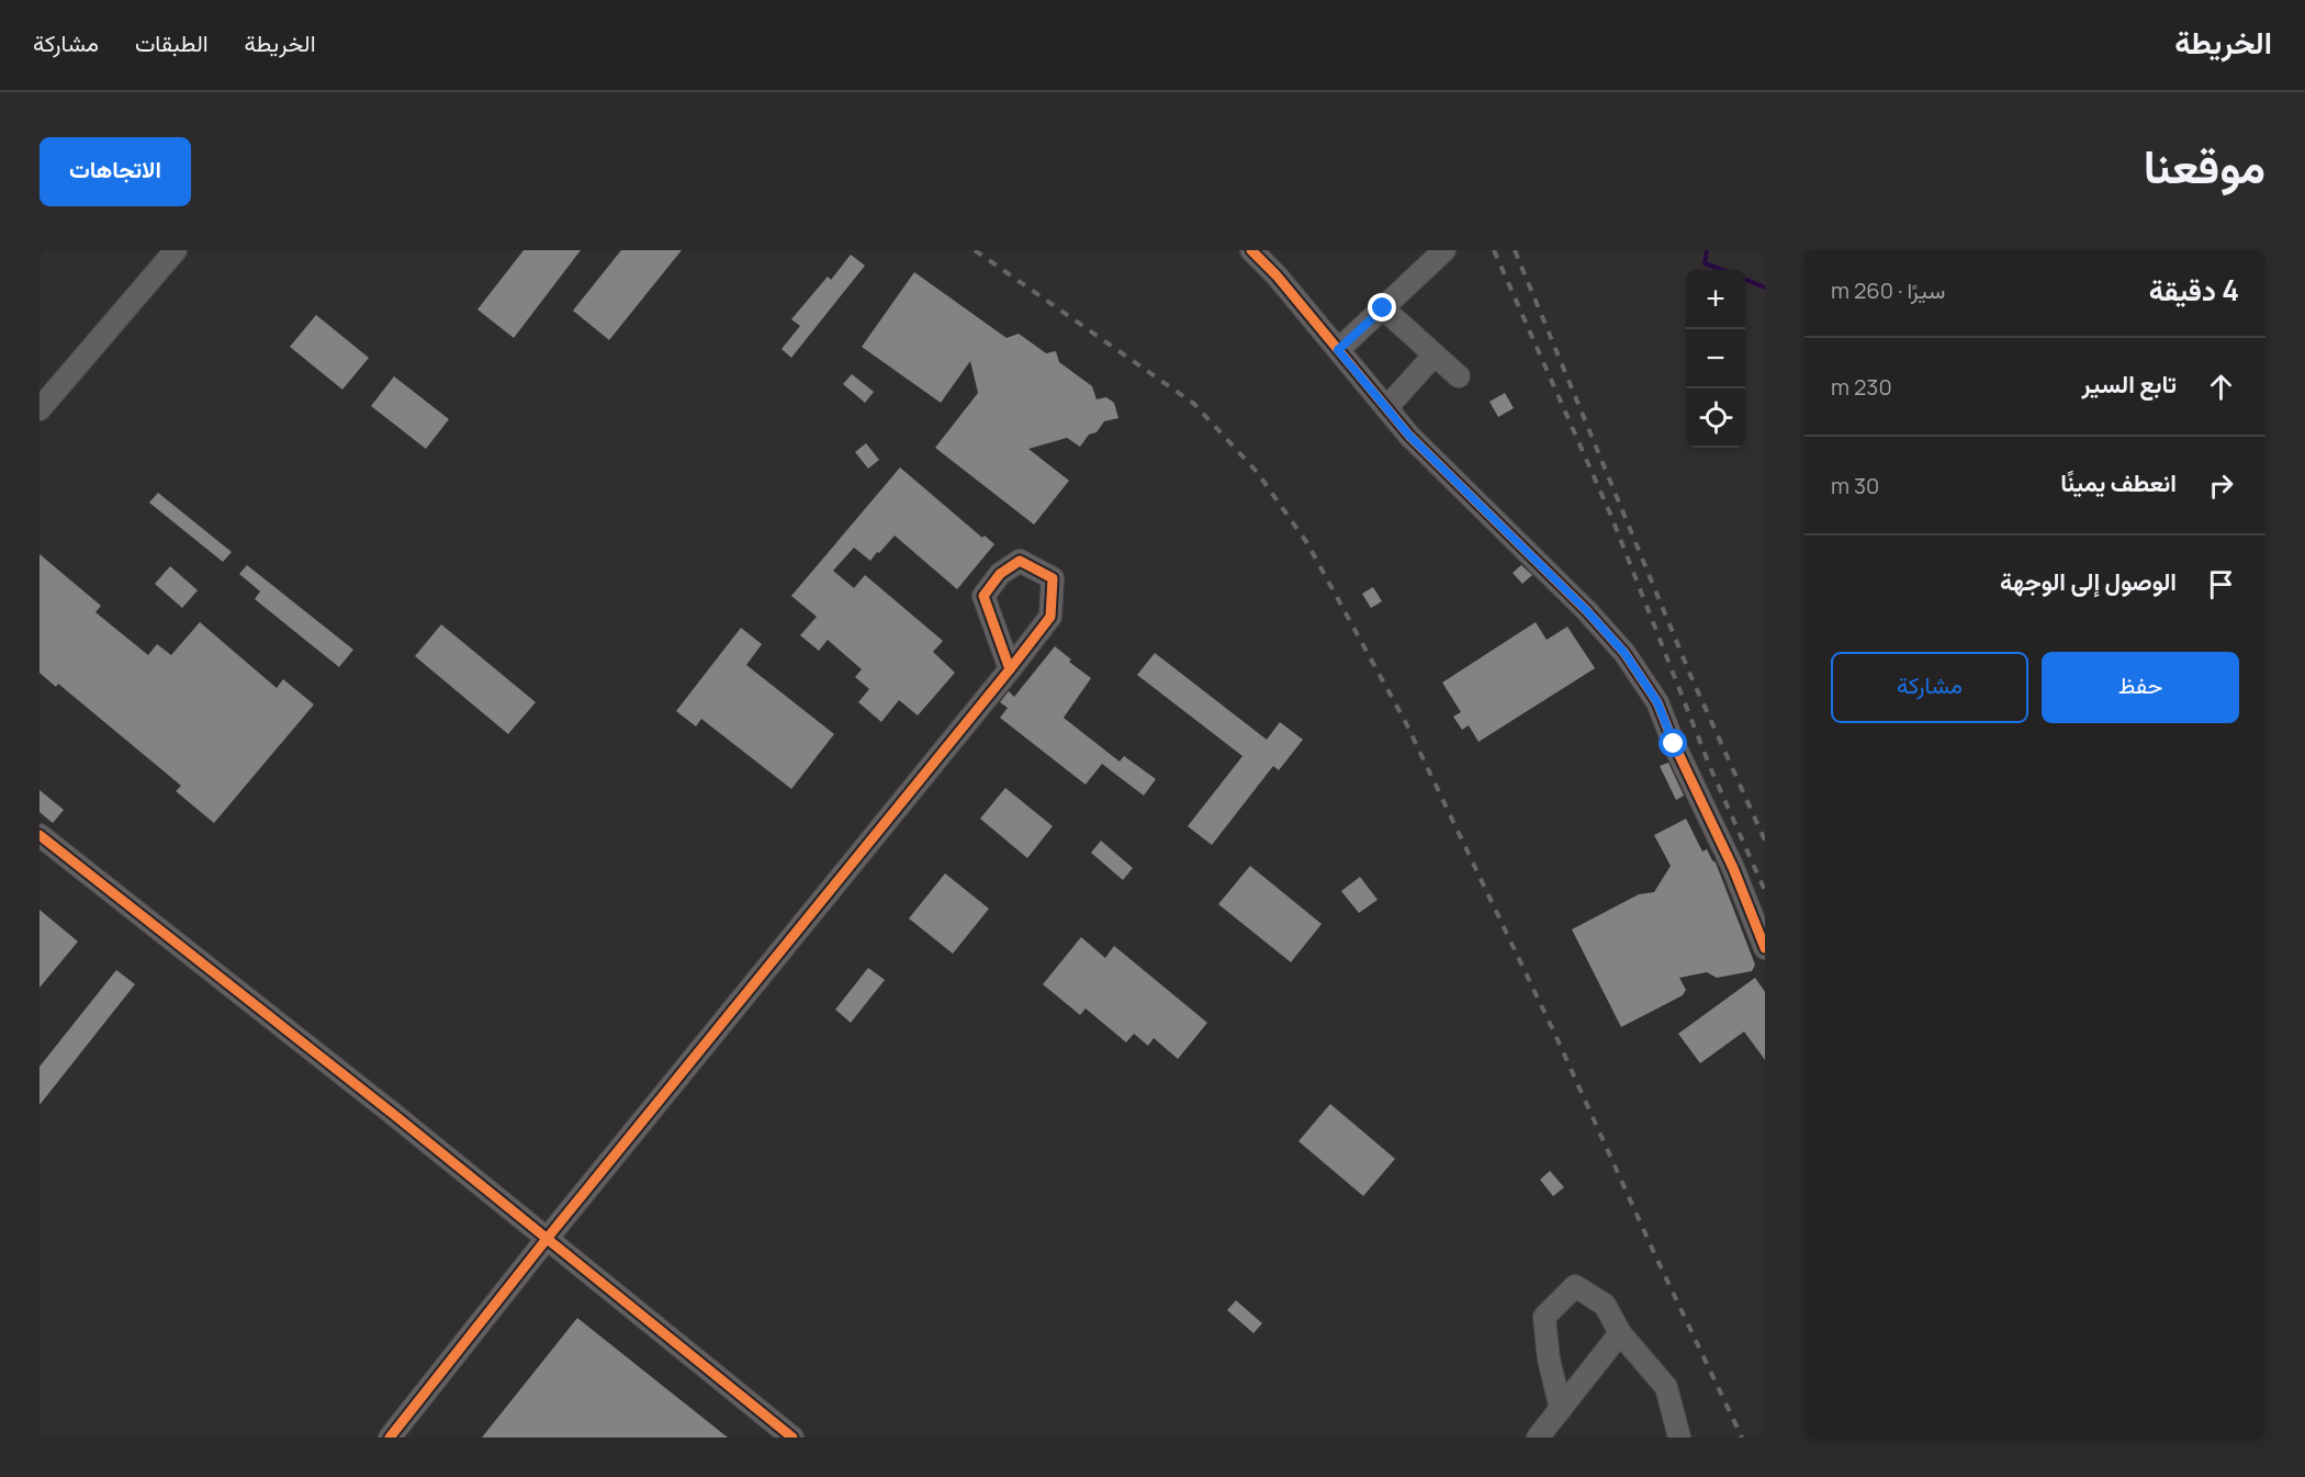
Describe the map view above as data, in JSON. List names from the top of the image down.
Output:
{
  "page": {
    "header": "الخريطة",
    "nav": ["الخريطة", "الطبقات", "مشاركة"],
    "title": "موقعنا",
    "buttons": [
      "الاتجاهات",
      ["حفظ", "مشاركة"]
    ],
    "heading": ["4 دقيقة", "سيرًا · 260 m"],
    "map_buttons": ["+", "−"],
    "list": [
      ["تابع السير", "230 m"],
      ["انعطف يمينًا", "30 m"],
      "الوصول إلى الوجهة"
    ]
  }
}
